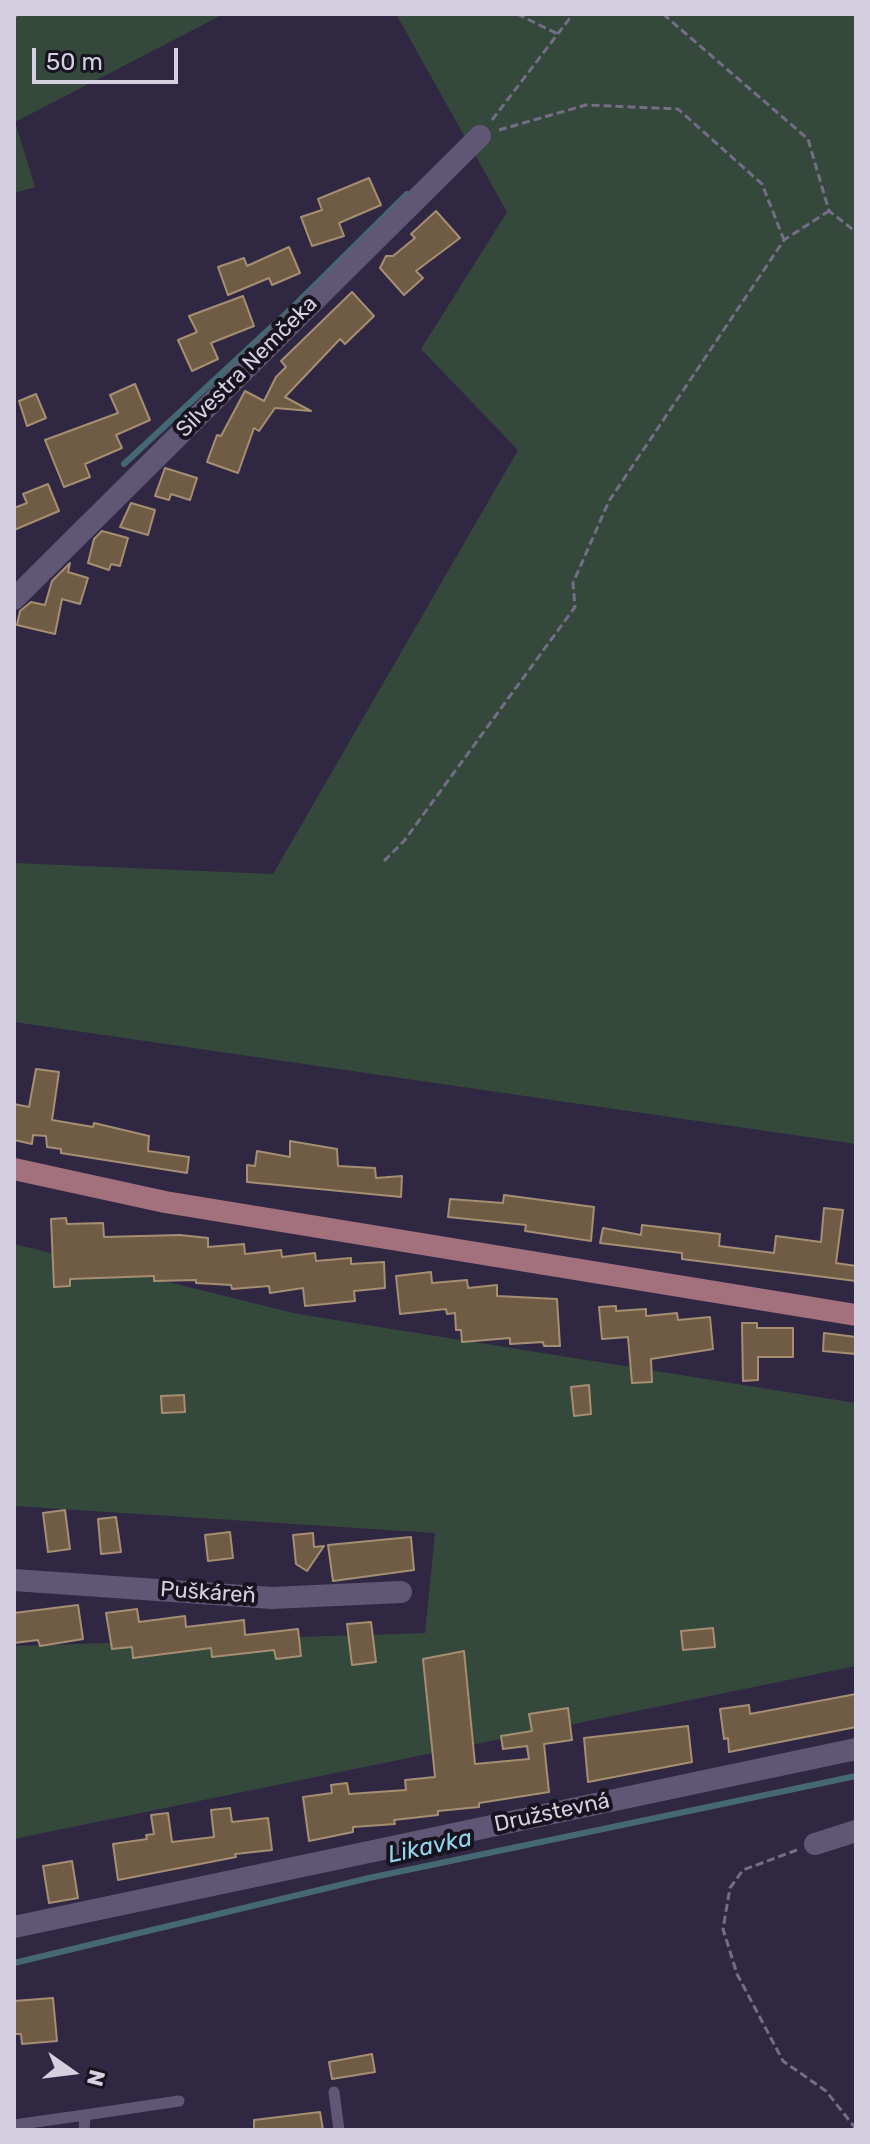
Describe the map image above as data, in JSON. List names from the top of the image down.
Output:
{
  "streets": {
    "street": ["Silvestra Nemčeka", "Puškáreň", "Družstevná"]
  },
  "water": ["Likavka"],
  "scale_bar": "50 m",
  "north": "right"
}
